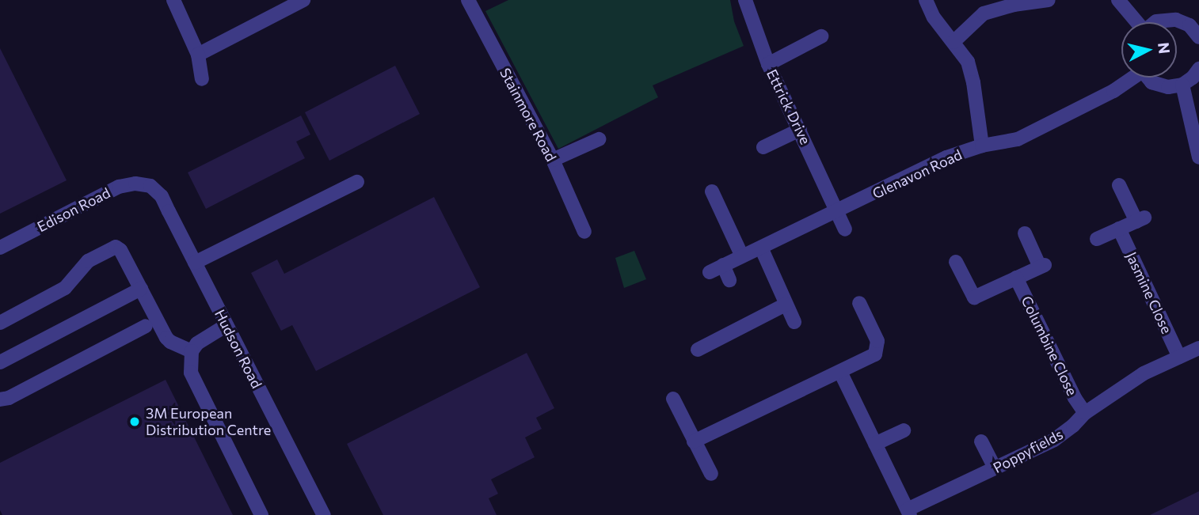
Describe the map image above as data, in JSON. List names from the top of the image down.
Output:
{
  "streets": {
    "street": [
      "Ettrick Drive",
      "Stainmore Road",
      "Glenavon Road",
      "Edison Road",
      "Jasmine Close",
      "Columbine Close",
      "Hudson Road",
      "Poppyfields"
    ]
  },
  "crossings": [
    ["Ettrick Drive", "Glenavon Road"],
    ["Edison Road", "Hudson Road"],
    ["Jasmine Close", "Poppyfields"],
    ["Columbine Close", "Poppyfields"]
  ],
  "places": ["3M European Distribution Centre"],
  "north": "right"
}
